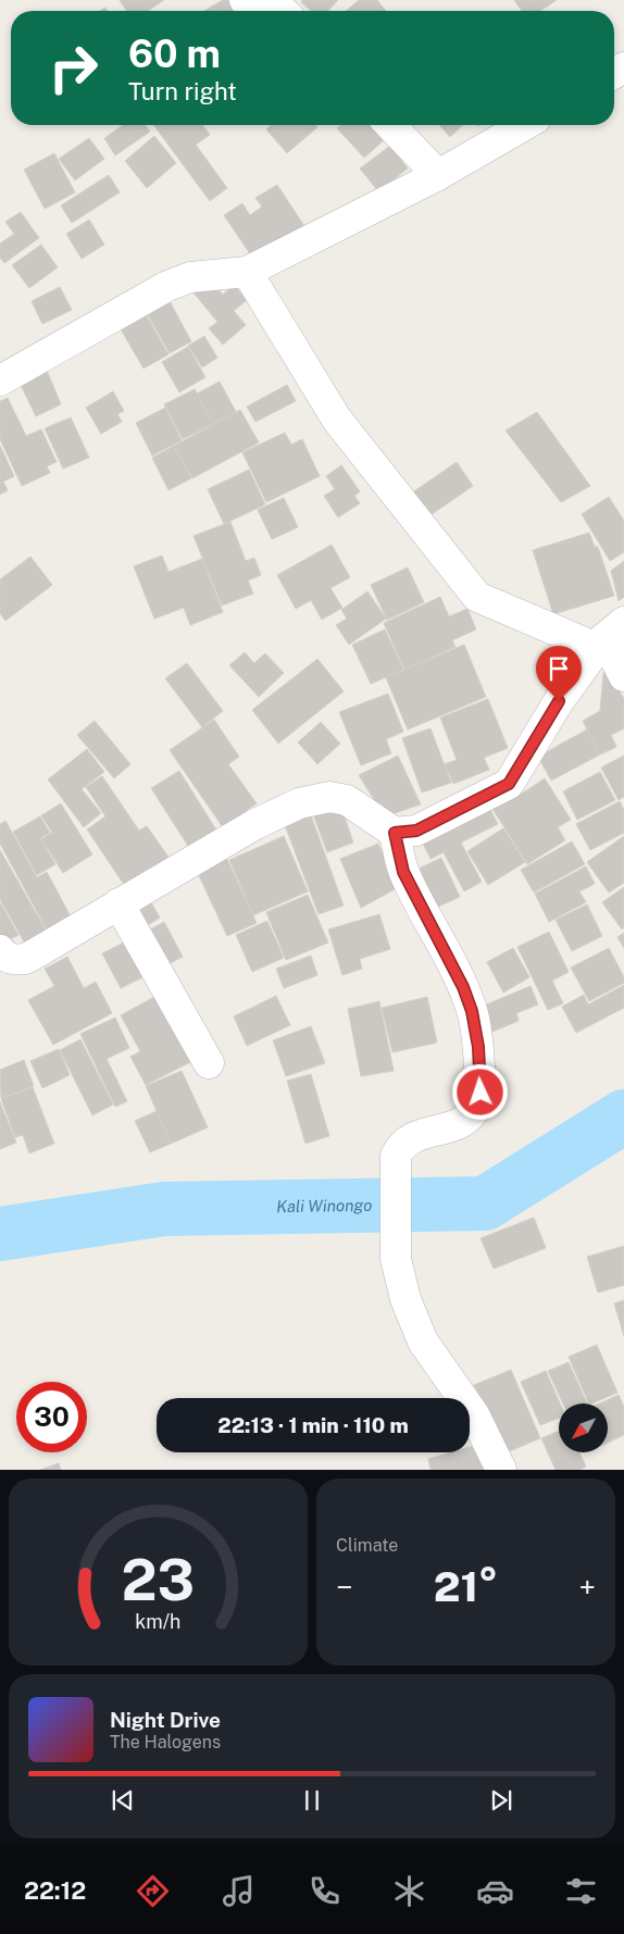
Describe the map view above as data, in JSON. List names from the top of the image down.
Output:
{
  "water": ["Kali Winongo"],
  "north": "bottom left",
  "page": {
    "turn": ["60 m", "Turn right"],
    "limit": "30",
    "trip": "22:13 · 1 min · 110 m",
    "tile": "Climate",
    "heat": ["−", "21°", "+"],
    "song": ["Night Drive", "The Halogens"],
    "tabs": "22:12",
    "gauge": ["23", "km/h"]
  }
}
